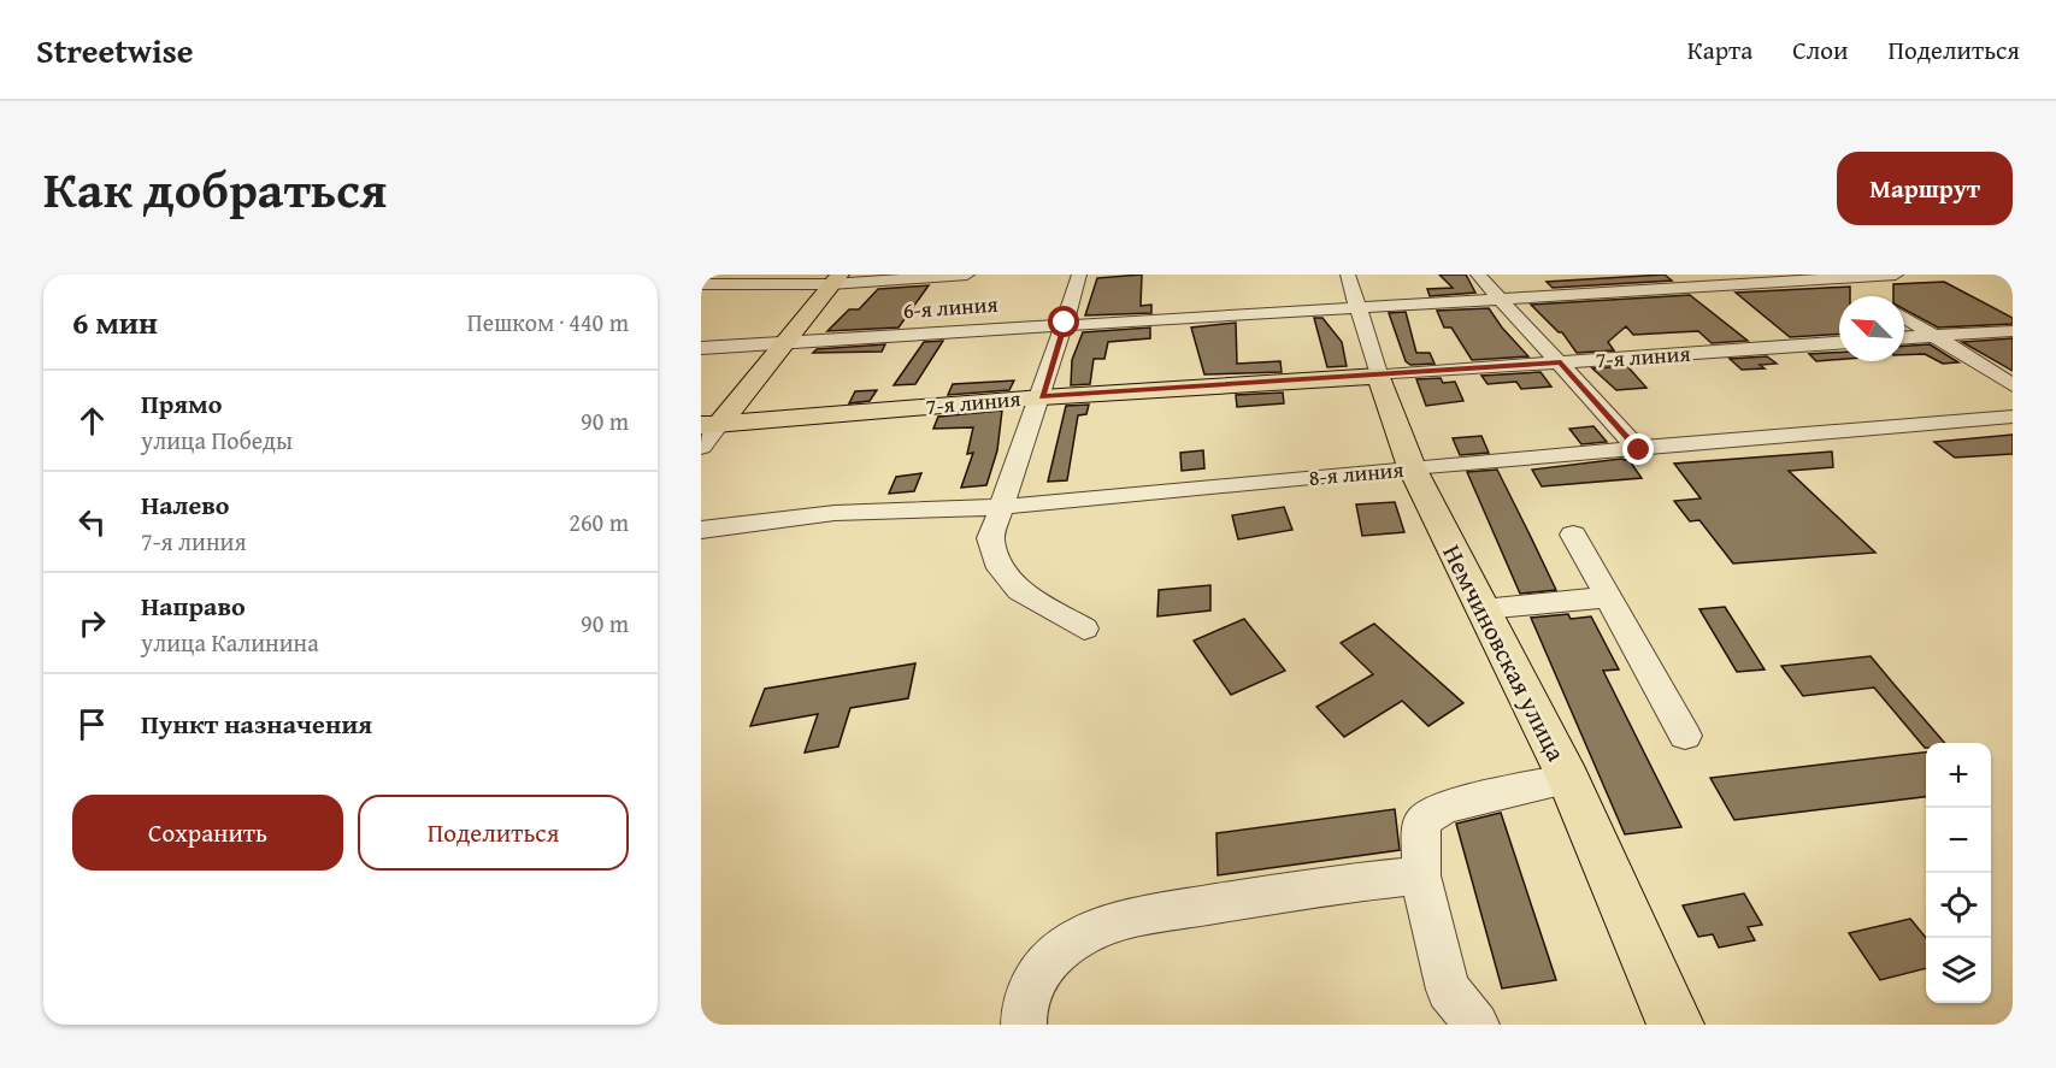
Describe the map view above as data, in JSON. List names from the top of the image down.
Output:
{
  "streets": {
    "main road": ["7-я линия", "Немчиновская улица"],
    "street": ["6-я линия", "8-я линия"]
  },
  "crossings": [
    ["6-я линия", "Немчиновская улица"],
    ["7-я линия", "Немчиновская улица"],
    ["8-я линия", "Немчиновская улица"]
  ],
  "north": "top left",
  "page": {
    "header": "Streetwise",
    "nav": ["Карта", "Слои", "Поделиться"],
    "title": "Как добраться",
    "buttons": [
      "Маршрут",
      ["Сохранить", "Поделиться"]
    ],
    "heading": ["6 мин", "Пешком · 440 m"],
    "list": [
      ["Прямо", "улица Победы", "90 m"],
      ["Налево", "7-я линия", "260 m"],
      ["Направо", "улица Калинина", "90 m"],
      "Пункт назначения"
    ],
    "map_buttons": ["+", "−"]
  }
}
